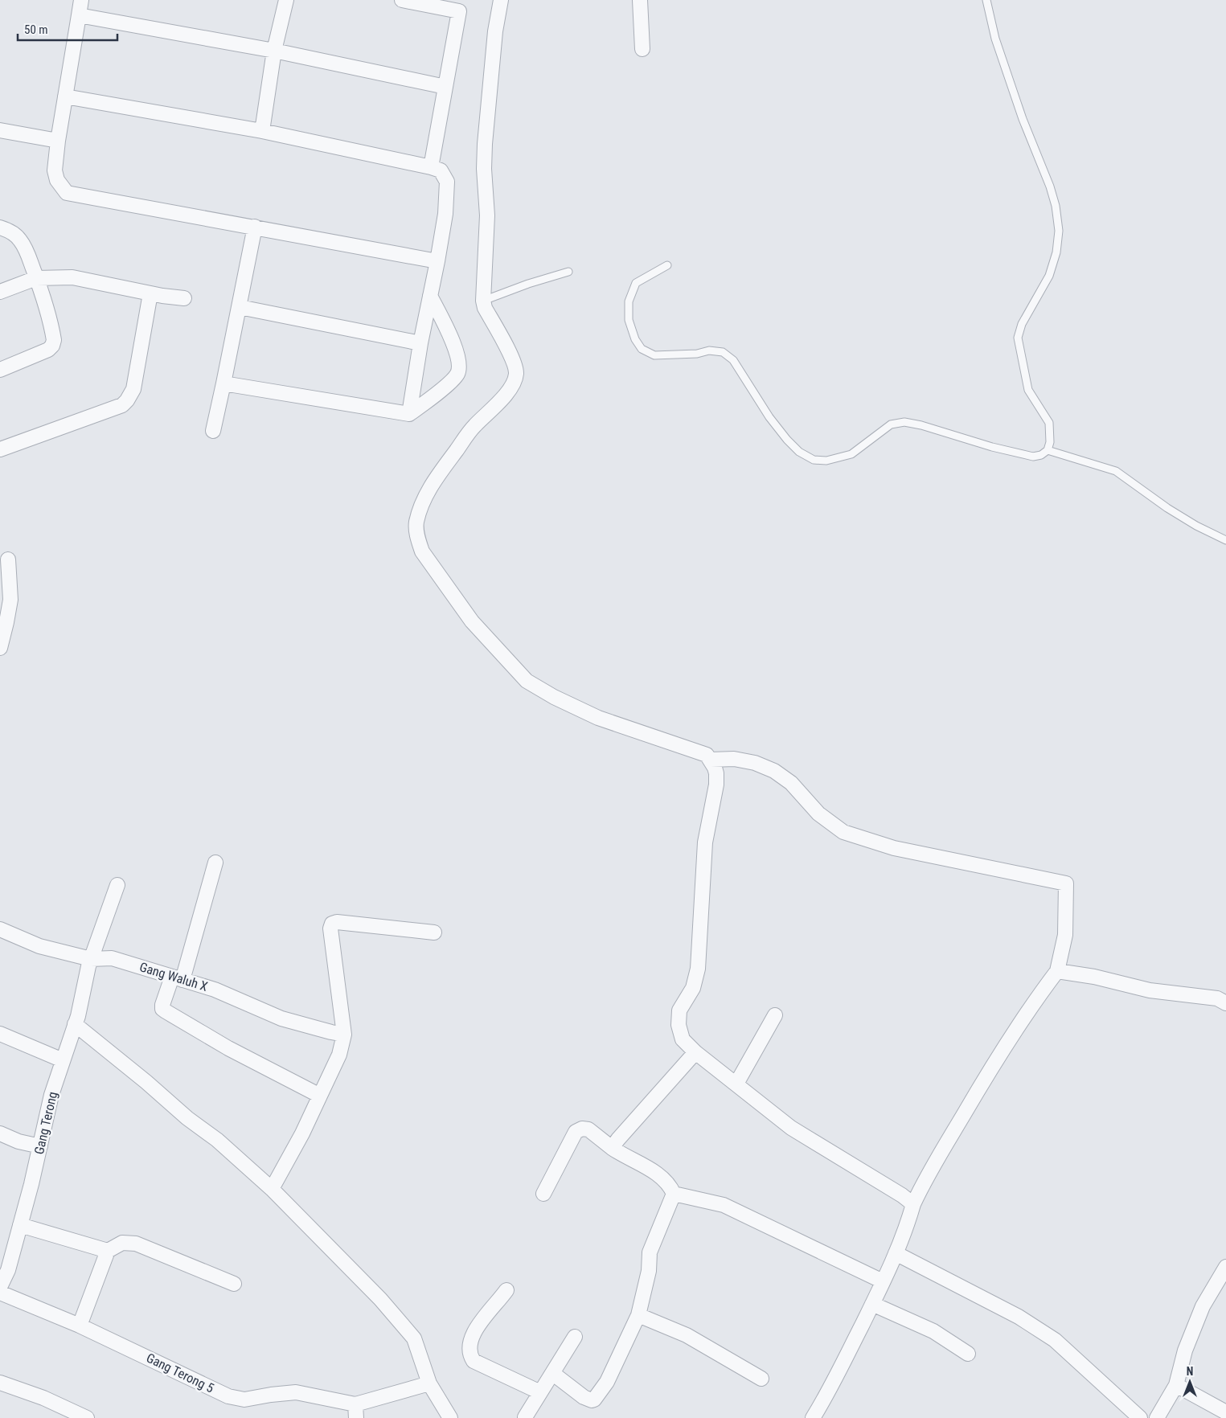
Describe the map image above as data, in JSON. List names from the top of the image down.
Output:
{
  "streets": {
    "street": ["Gang Waluh X", "Gang Terong", "Gang Terong 5"]
  },
  "crossings": [
    ["Gang Waluh X", "Gang Terong"]
  ],
  "scale_bar": "50 m",
  "north": "top"
}
